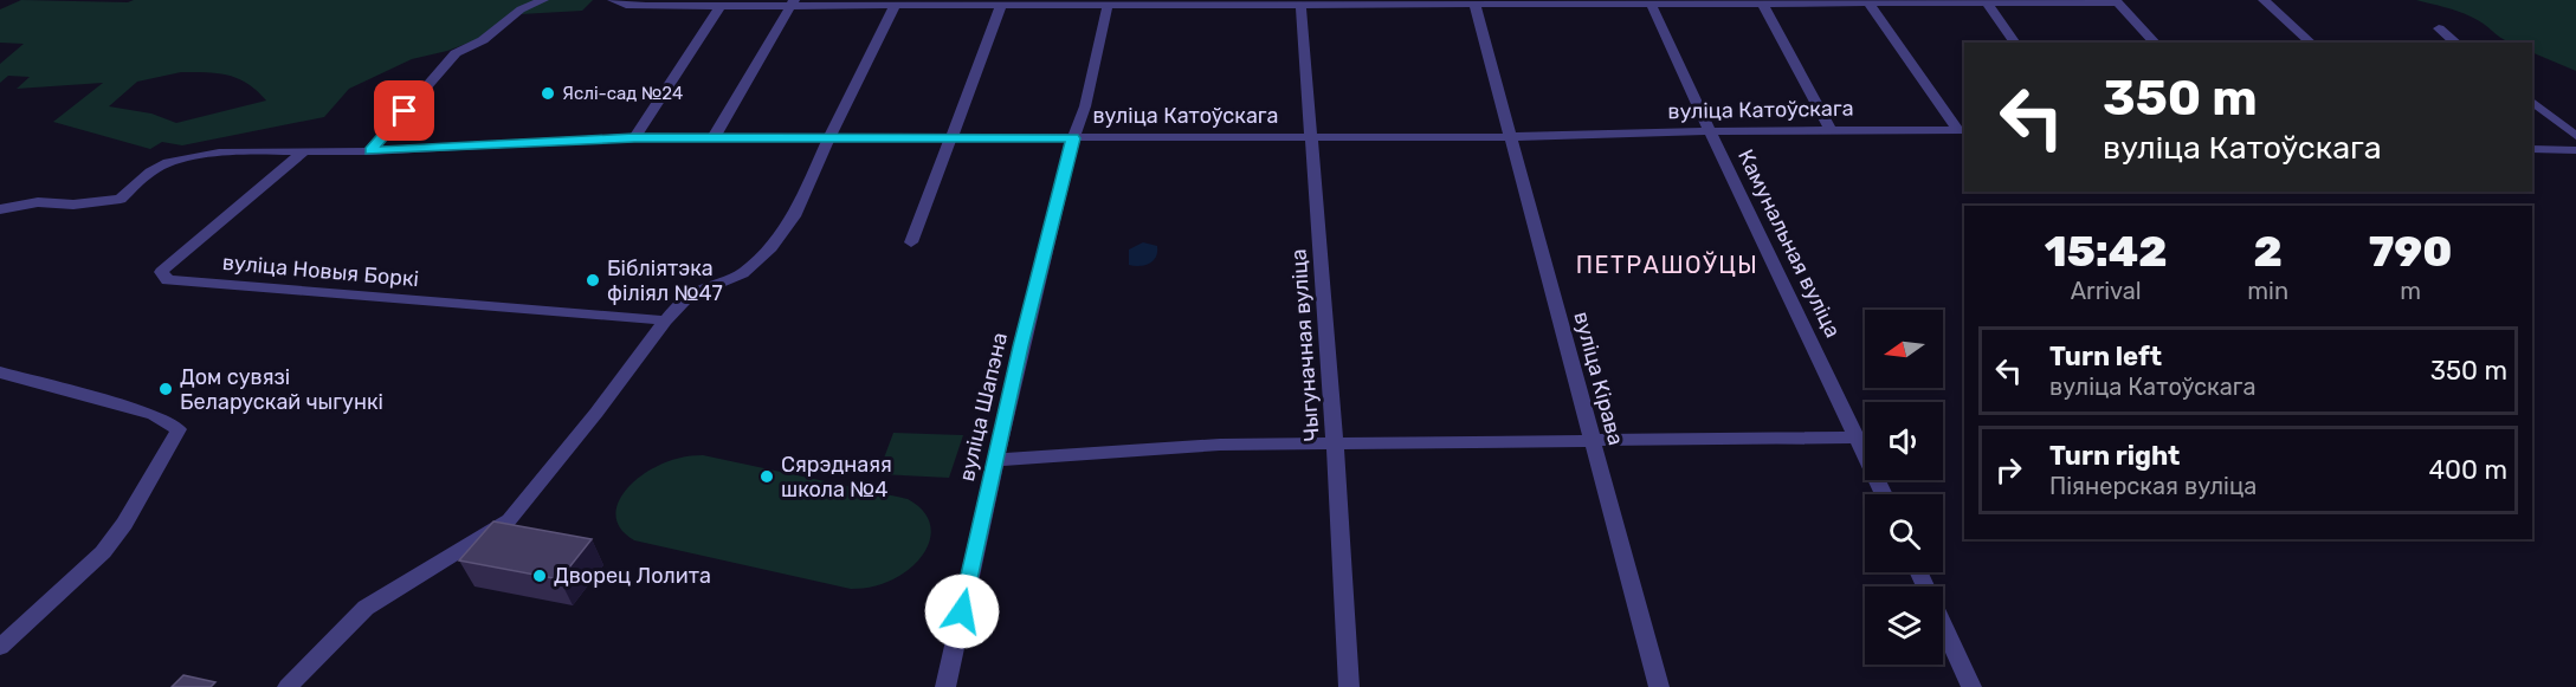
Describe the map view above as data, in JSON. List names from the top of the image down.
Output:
{
  "streets": {
    "street": [
      "вуліца Катоўскага",
      "Камунальная вуліца",
      "вуліца Новыя Боркі",
      "Чыгуначная вуліца",
      "вуліца Кірава",
      "вуліца Шапэна"
    ]
  },
  "crossings": [
    ["вуліца Катоўскага", "Камунальная вуліца"],
    ["вуліца Катоўскага", "вуліца Новыя Боркі"],
    ["вуліца Катоўскага", "Чыгуначная вуліца"],
    ["вуліца Катоўскага", "вуліца Кірава"],
    ["вуліца Катоўскага", "вуліца Шапэна"]
  ],
  "districts": ["ПЕТРАШОЎЦЫ"],
  "places": [
    "Яслі-сад №24",
    "Бібліятэка філіял №47",
    "Дом сувязі Беларускай чыгункі",
    "Сярэднаяя школа №4",
    "Дворец Лолита"
  ],
  "north": "left",
  "page": {
    "turn": ["350 m", "вуліца Катоўскага"],
    "eta": [
      "15:42",
      "Arrival",
      "2",
      "min",
      "790",
      "m"
    ],
    "list": [
      {
        "name": "Turn left",
        "note": "вуліца Катоўскага",
        "value": "350 m"
      },
      {
        "name": "Turn right",
        "note": "Піянерская вуліца",
        "value": "400 m"
      }
    ]
  }
}
